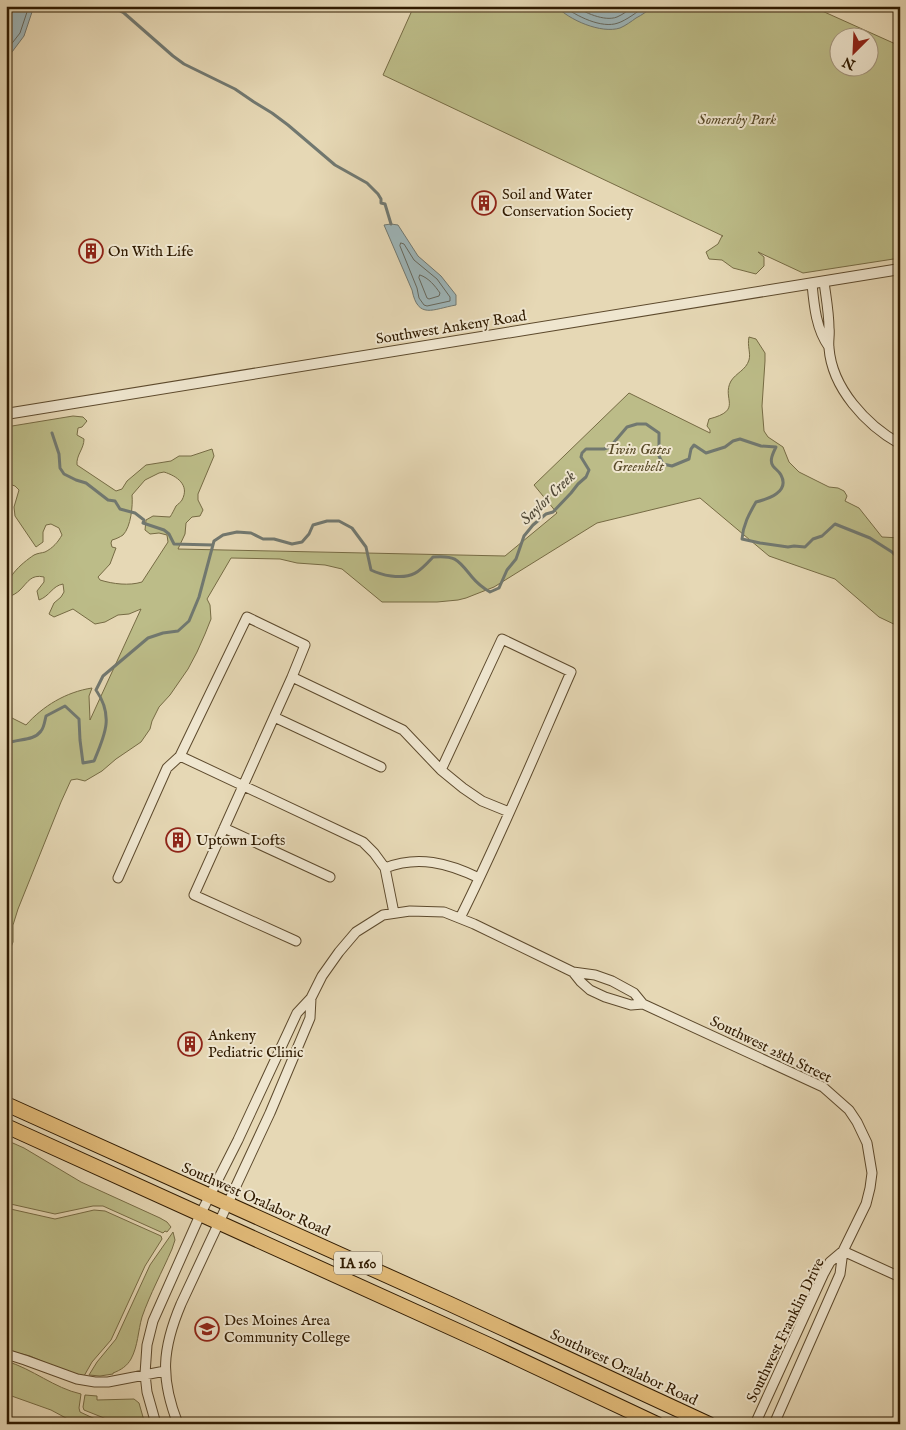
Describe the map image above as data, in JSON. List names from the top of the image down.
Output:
{
  "streets": {
    "main road": ["Southwest Oralabor Road", "IA 160"],
    "street": ["Southwest Ankeny Road", "Southwest 28th Street", "Southwest Franklin Drive"]
  },
  "crossings": [
    ["Southwest 28th Street", "Southwest Franklin Drive"]
  ],
  "water": ["Saylor Creek"],
  "parks": ["Somersby Park", "Twin Gates Greenbelt"],
  "places": {
    "building": [
      "Soil and Water Conservation Society",
      "On With Life",
      "Uptown Lofts",
      "Ankeny Pediatric Clinic"
    ],
    "school or university": ["Des Moines Area Community College"]
  },
  "north": "bottom left"
}
